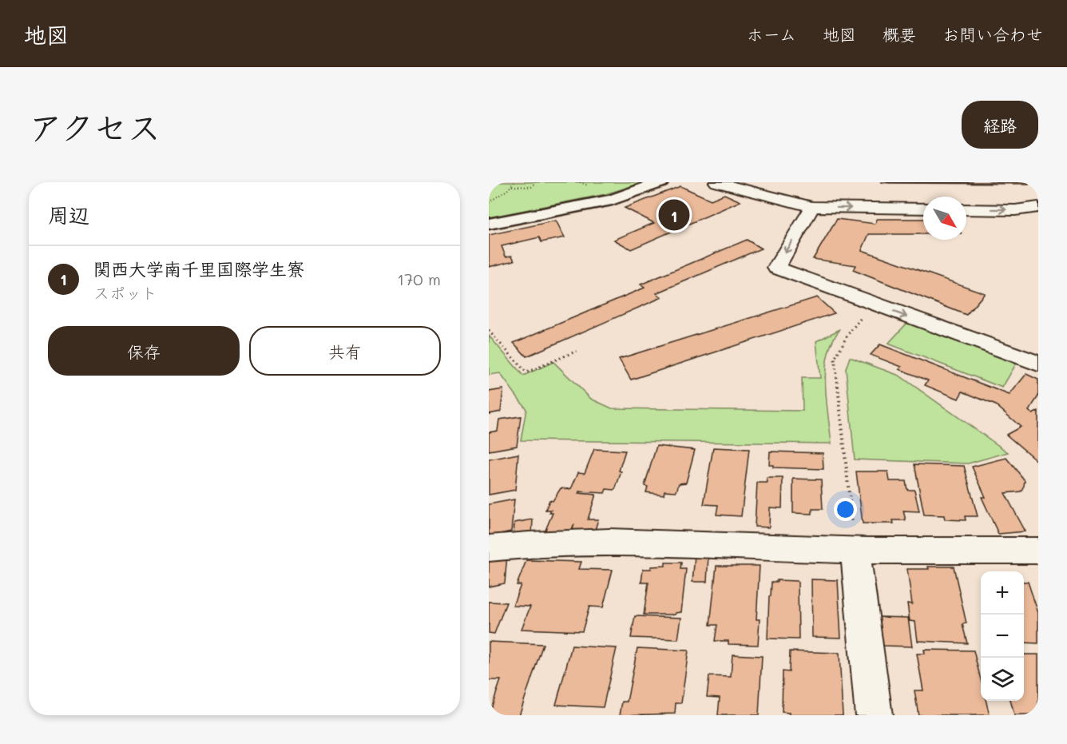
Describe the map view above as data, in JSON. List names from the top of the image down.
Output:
{
  "north": "bottom right",
  "page": {
    "header": "地図",
    "nav": [
      "ホーム",
      "地図",
      "概要",
      "お問い合わせ"
    ],
    "title": "アクセス",
    "buttons": [
      "経路",
      ["保存", "共有"]
    ],
    "heading": "周辺",
    "pins": "1",
    "list": [
      {
        "mark": "1",
        "name": "関西大学南千里国際学生寮",
        "note": "スポット",
        "value": "170 m"
      }
    ],
    "map_buttons": ["+", "−"]
  }
}
